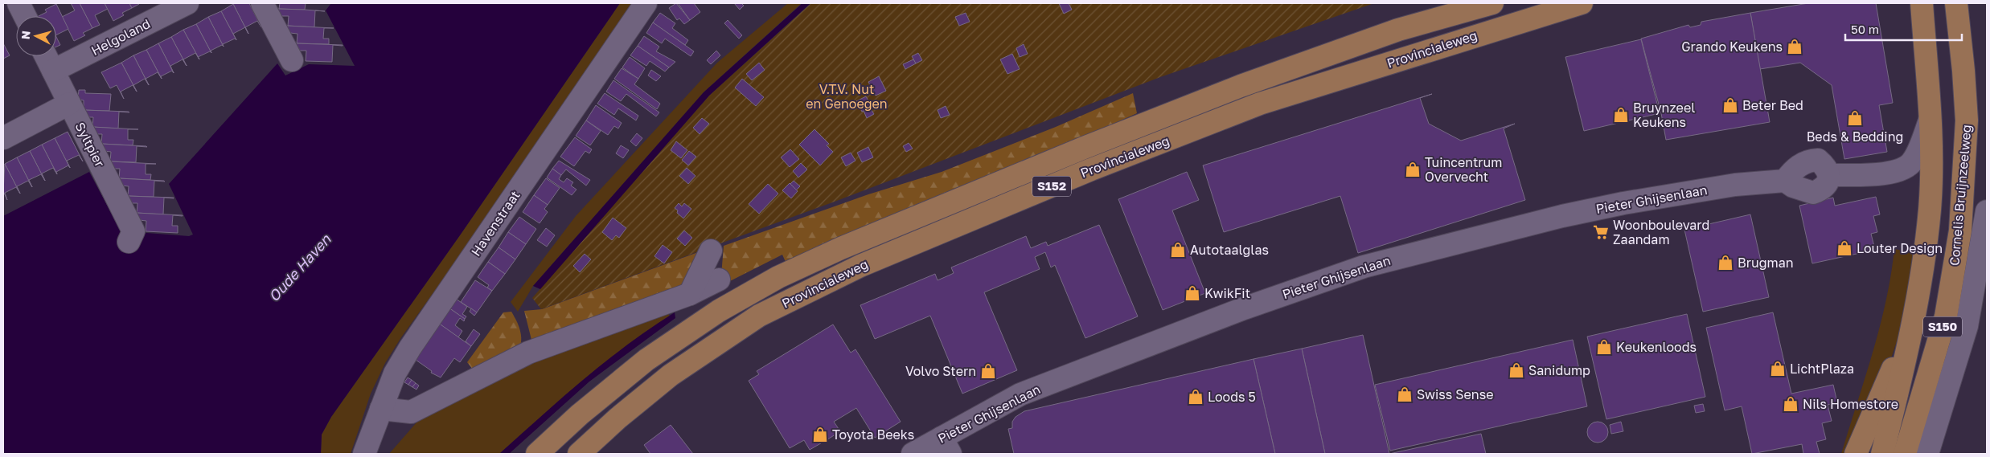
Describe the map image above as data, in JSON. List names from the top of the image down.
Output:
{
  "streets": {
    "main road": [
      "Provincialeweg",
      "S152",
      "Cornelis Bruijnzeelweg",
      "S150"
    ],
    "street": [
      "Helgoland",
      "Syltpier",
      "Pieter Ghijsenlaan",
      "Havenstraat"
    ]
  },
  "crossings": [
    ["Helgoland", "Syltpier"],
    ["Pieter Ghijsenlaan", "S150"]
  ],
  "water": ["Oude Haven"],
  "parks": ["V.T.V. Nut en Genoegen"],
  "places": {
    "shop": [
      "Grando Keukens",
      "Beter Bed",
      "Bruynzeel Keukens",
      "Beds & Bedding",
      "Tuincentrum Overvecht",
      "Louter Design",
      "Autotaalglas",
      "Brugman",
      "KwikFit",
      "Keukenloods",
      "LichtPlaza",
      "Sanidump",
      "Volvo Stern",
      "Swiss Sense",
      "Loods 5",
      "Nils Homestore",
      "Toyota Beeks"
    ],
    "supermarket": ["Woonboulevard Zaandam"]
  },
  "scale_bar": "50 m",
  "north": "left"
}
